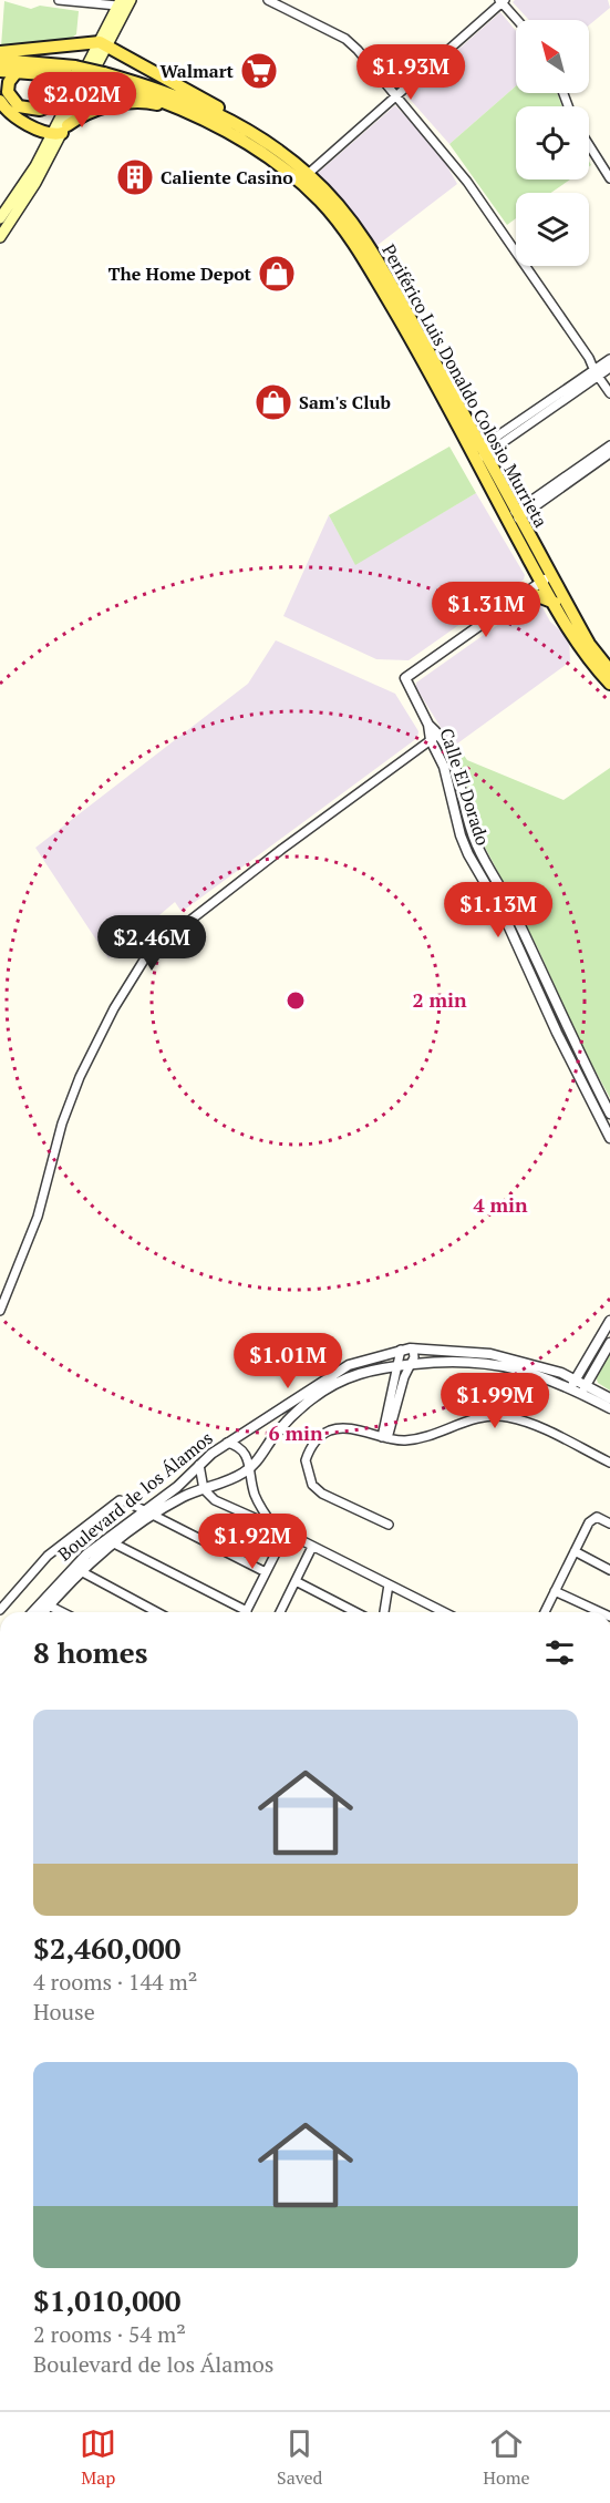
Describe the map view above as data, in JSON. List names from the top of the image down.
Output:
{
  "streets": {
    "main road": ["Periférico Luis Donaldo Colosio Murrieta"],
    "street": ["Calle El Dorado", "Boulevard de los Álamos"]
  },
  "places": {
    "supermarket": ["Walmart"],
    "building": ["Caliente Casino"],
    "shop": ["The Home Depot", "Sam's Club"]
  },
  "north": "top left",
  "page": {
    "price": [
      "$1.93M",
      "$2.02M",
      "$1.31M",
      "$1.13M",
      "$2.46M",
      "$1.01M",
      "$1.99M",
      "$1.92M"
    ],
    "heading": "8 homes",
    "list": [
      {
        "name": "$2,460,000",
        "note": "4 rooms · 144 m² · House"
      },
      {
        "name": "$1,010,000",
        "note": "2 rooms · 54 m² · Boulevard de los Álamos"
      }
    ],
    "tabs": ["Map", "Saved", "Home"]
  },
  "rings": ["2 min", "4 min", "6 min"]
}
